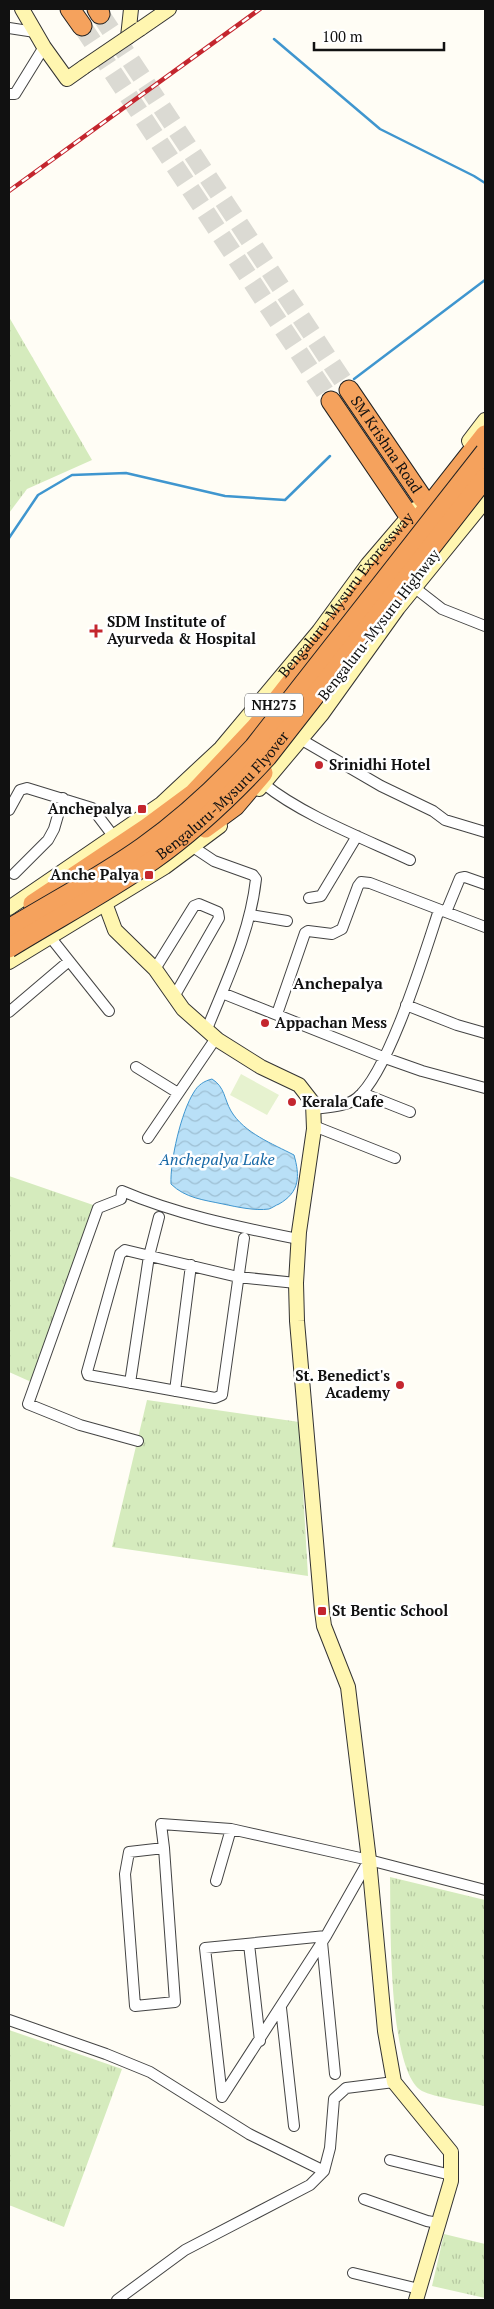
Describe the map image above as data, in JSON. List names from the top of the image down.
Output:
{
  "streets": {
    "highway": [
      "SM Krishna Road",
      "Bengaluru-Mysuru Expressway",
      "Bengaluru-Mysuru Highway",
      "NH275",
      "Bengaluru-Mysuru Flyover"
    ]
  },
  "crossings": [
    ["SM Krishna Road", "Bengaluru-Mysuru Expressway"],
    ["Bengaluru-Mysuru Highway", "NH275"]
  ],
  "districts": ["Anchepalya"],
  "water": ["Anchepalya Lake"],
  "places": {
    "health": ["SDM Institute of Ayurveda & Hospital"],
    "other": [
      "Srinidhi Hotel",
      "Appachan Mess",
      "Kerala Cafe",
      "St. Benedict's Academy"
    ],
    "transit": ["Anchepalya", "Anche Palya", "St Bentic School"]
  },
  "scale_bar": "100 m"
}
